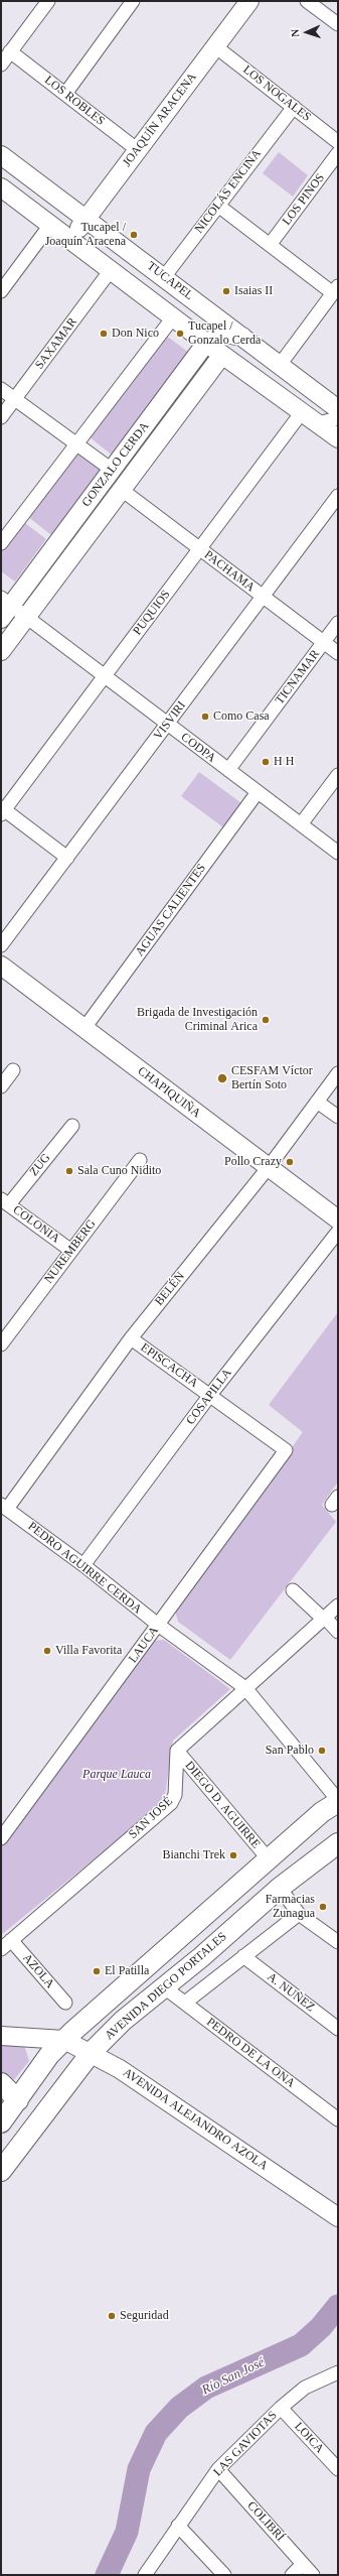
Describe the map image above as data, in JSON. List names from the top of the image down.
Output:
{
  "streets": {
    "main road": ["AVENIDA DIEGO PORTALES"],
    "street": [
      "LOS NOGALES",
      "LOS ROBLES",
      "JOAQUÍN ARACENA",
      "NICOLÁS ENCINA",
      "LOS PINOS",
      "TUCAPEL",
      "SAXAMAR",
      "GONZALO CERDA",
      "PACHAMA",
      "PUQUIOS",
      "TICNAMAR",
      "VISVIRI",
      "CODPA",
      "AGUAS CALIENTES",
      "CHAPIQUIÑA",
      "ZUG",
      "COLONIA",
      "NUREMBERG",
      "BELÉN",
      "EPISCACHA",
      "COSAPILLA",
      "PEDRO AGUIRRE CERDA",
      "LAUCA",
      "DIEGO D. AGUIRRE",
      "SAN JOSÉ",
      "AZOLA",
      "A. NUÑEZ",
      "PEDRO DE LA ONA",
      "AVENIDA ALEJANDRO AZOLA",
      "LOICA",
      "LAS GAVIOTAS",
      "COLIBRÍ"
    ]
  },
  "crossings": [
    ["LOS NOGALES", "JOAQUÍN ARACENA"],
    ["LOS NOGALES", "NICOLÁS ENCINA"],
    ["LOS ROBLES", "JOAQUÍN ARACENA"],
    ["JOAQUÍN ARACENA", "TUCAPEL"],
    ["NICOLÁS ENCINA", "TUCAPEL"],
    ["TUCAPEL", "GONZALO CERDA"],
    ["GONZALO CERDA", "PACHAMA"],
    ["GONZALO CERDA", "CODPA"],
    ["PACHAMA", "PUQUIOS"],
    ["PACHAMA", "TICNAMAR"],
    ["PACHAMA", "VISVIRI"],
    ["PUQUIOS", "CODPA"],
    ["TICNAMAR", "CODPA"],
    ["VISVIRI", "CODPA"],
    ["CODPA", "AGUAS CALIENTES"],
    ["AGUAS CALIENTES", "CHAPIQUIÑA"],
    ["CHAPIQUIÑA", "BELÉN"],
    ["ZUG", "COLONIA"],
    ["COLONIA", "NUREMBERG"],
    ["BELÉN", "EPISCACHA"],
    ["BELÉN", "PEDRO AGUIRRE CERDA"],
    ["EPISCACHA", "COSAPILLA"],
    ["EPISCACHA", "LAUCA"],
    ["COSAPILLA", "PEDRO AGUIRRE CERDA"],
    ["PEDRO AGUIRRE CERDA", "LAUCA"],
    ["DIEGO D. AGUIRRE", "SAN JOSÉ"],
    ["SAN JOSÉ", "AZOLA"],
    ["AVENIDA DIEGO PORTALES", "A. NUÑEZ"],
    ["AVENIDA DIEGO PORTALES", "PEDRO DE LA ONA"],
    ["AVENIDA DIEGO PORTALES", "AVENIDA ALEJANDRO AZOLA"],
    ["LOICA", "LAS GAVIOTAS"],
    ["LAS GAVIOTAS", "COLIBRÍ"]
  ],
  "water": ["Río San José"],
  "parks": ["Parque Lauca"],
  "places": [
    "Tucapel / Joaquín Aracena",
    "Isaias II",
    "Don Nico",
    "Tucapel / Gonzalo Cerda",
    "Como Casa",
    "H H",
    "Brigada de Investigación Criminal Arica",
    "CESFAM Víctor Bertín Soto",
    "Pollo Crazy",
    "Sala Cuno Nidito",
    "Villa Favorita",
    "San Pablo",
    "Bianchi Trek",
    "Farmacias Zunagua",
    "El Patilla",
    "Seguridad"
  ],
  "north": "left"
}
